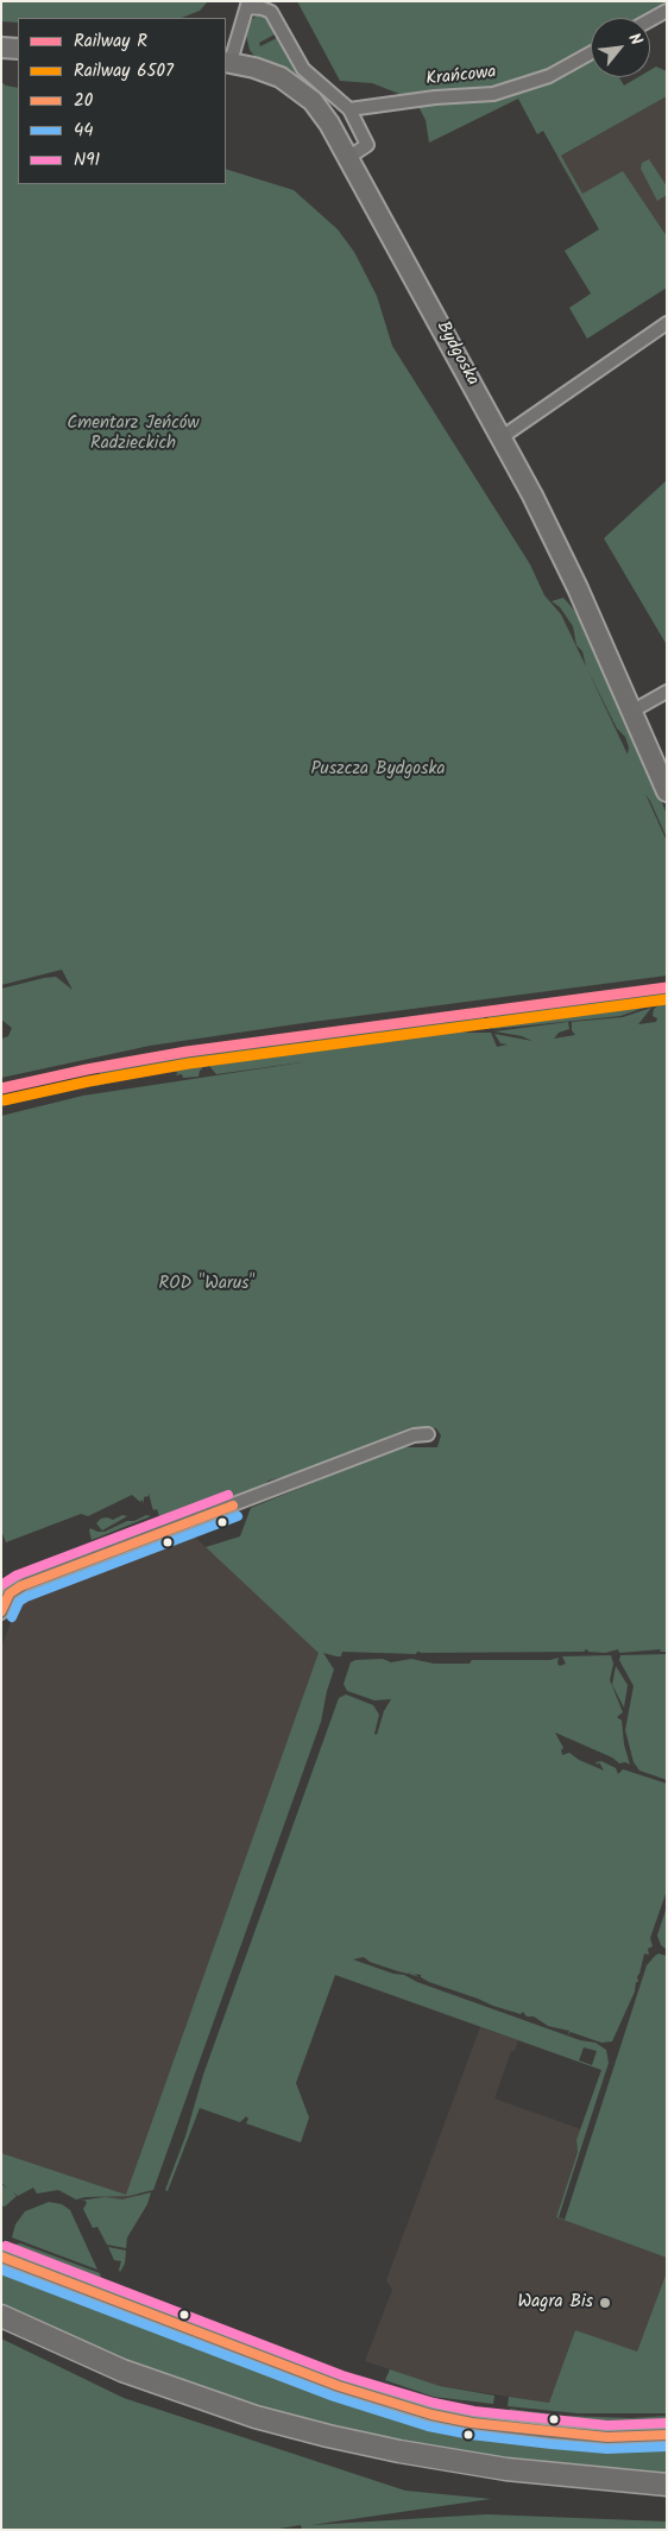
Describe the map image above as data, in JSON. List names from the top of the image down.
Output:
{
  "streets": {
    "main road": ["Bydgoska"],
    "street": ["Krańcowa"]
  },
  "parks": ["Cmentarz Jeńców Radzieckich", "Puszcza Bydgoska", "ROD \"Warus\""],
  "places": ["Wagra Bis"],
  "lines": [
    "rail line R",
    "rail line 6507",
    "transit line N91",
    "transit line 20",
    "transit line 44"
  ],
  "legend": [
    "Railway R",
    "Railway 6507",
    "20",
    "44",
    "N91"
  ],
  "north": "top right"
}
